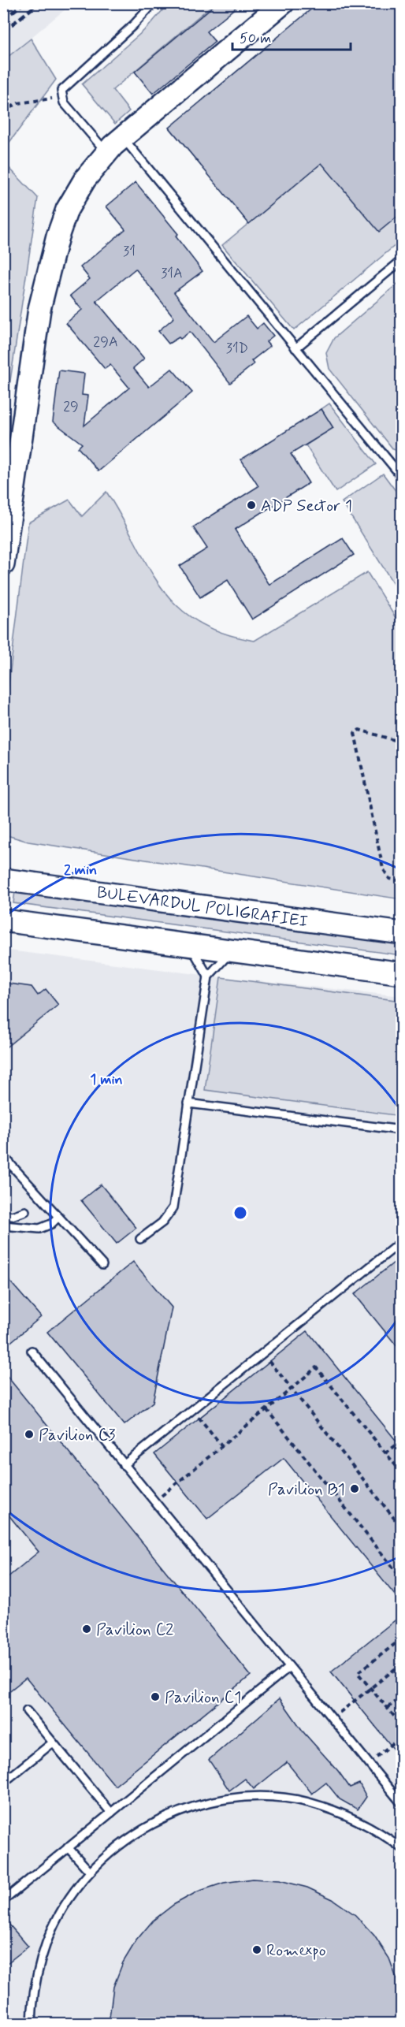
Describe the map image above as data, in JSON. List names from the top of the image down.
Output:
{
  "streets": {
    "main road": ["BULEVARDUL POLIGRAFIEI"]
  },
  "places": [
    "ADP Sector 1",
    "Pavilion C3",
    "Pavilion B1",
    "Pavilion C2",
    "Pavilion C1",
    "Romexpo"
  ],
  "house_numbers": [
    "31",
    "31A",
    "29A",
    "31D",
    "29"
  ],
  "scale_bar": "50 m",
  "rings": ["2 min", "1 min"]
}
